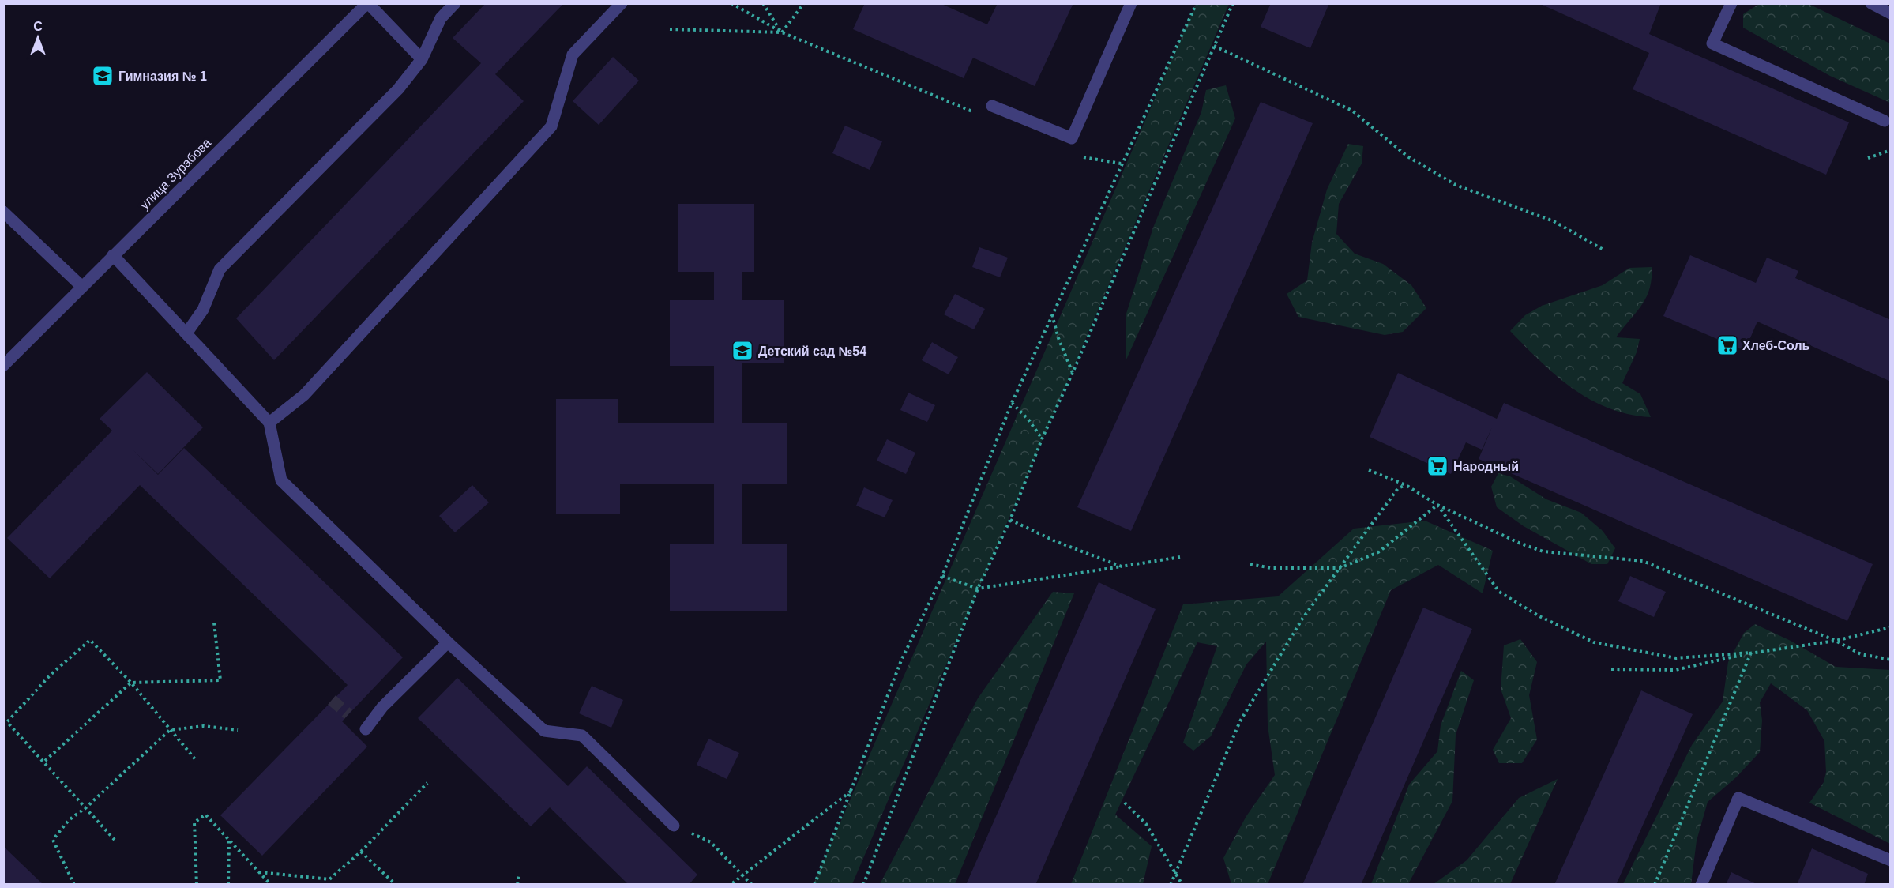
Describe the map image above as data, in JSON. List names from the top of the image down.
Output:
{
  "streets": {
    "street": ["улица Зурабова"]
  },
  "places": {
    "school or university": ["Гимназия № 1", "Детский сад №54"],
    "supermarket": ["Хлеб-Соль", "Народный"]
  },
  "north": "top"
}
